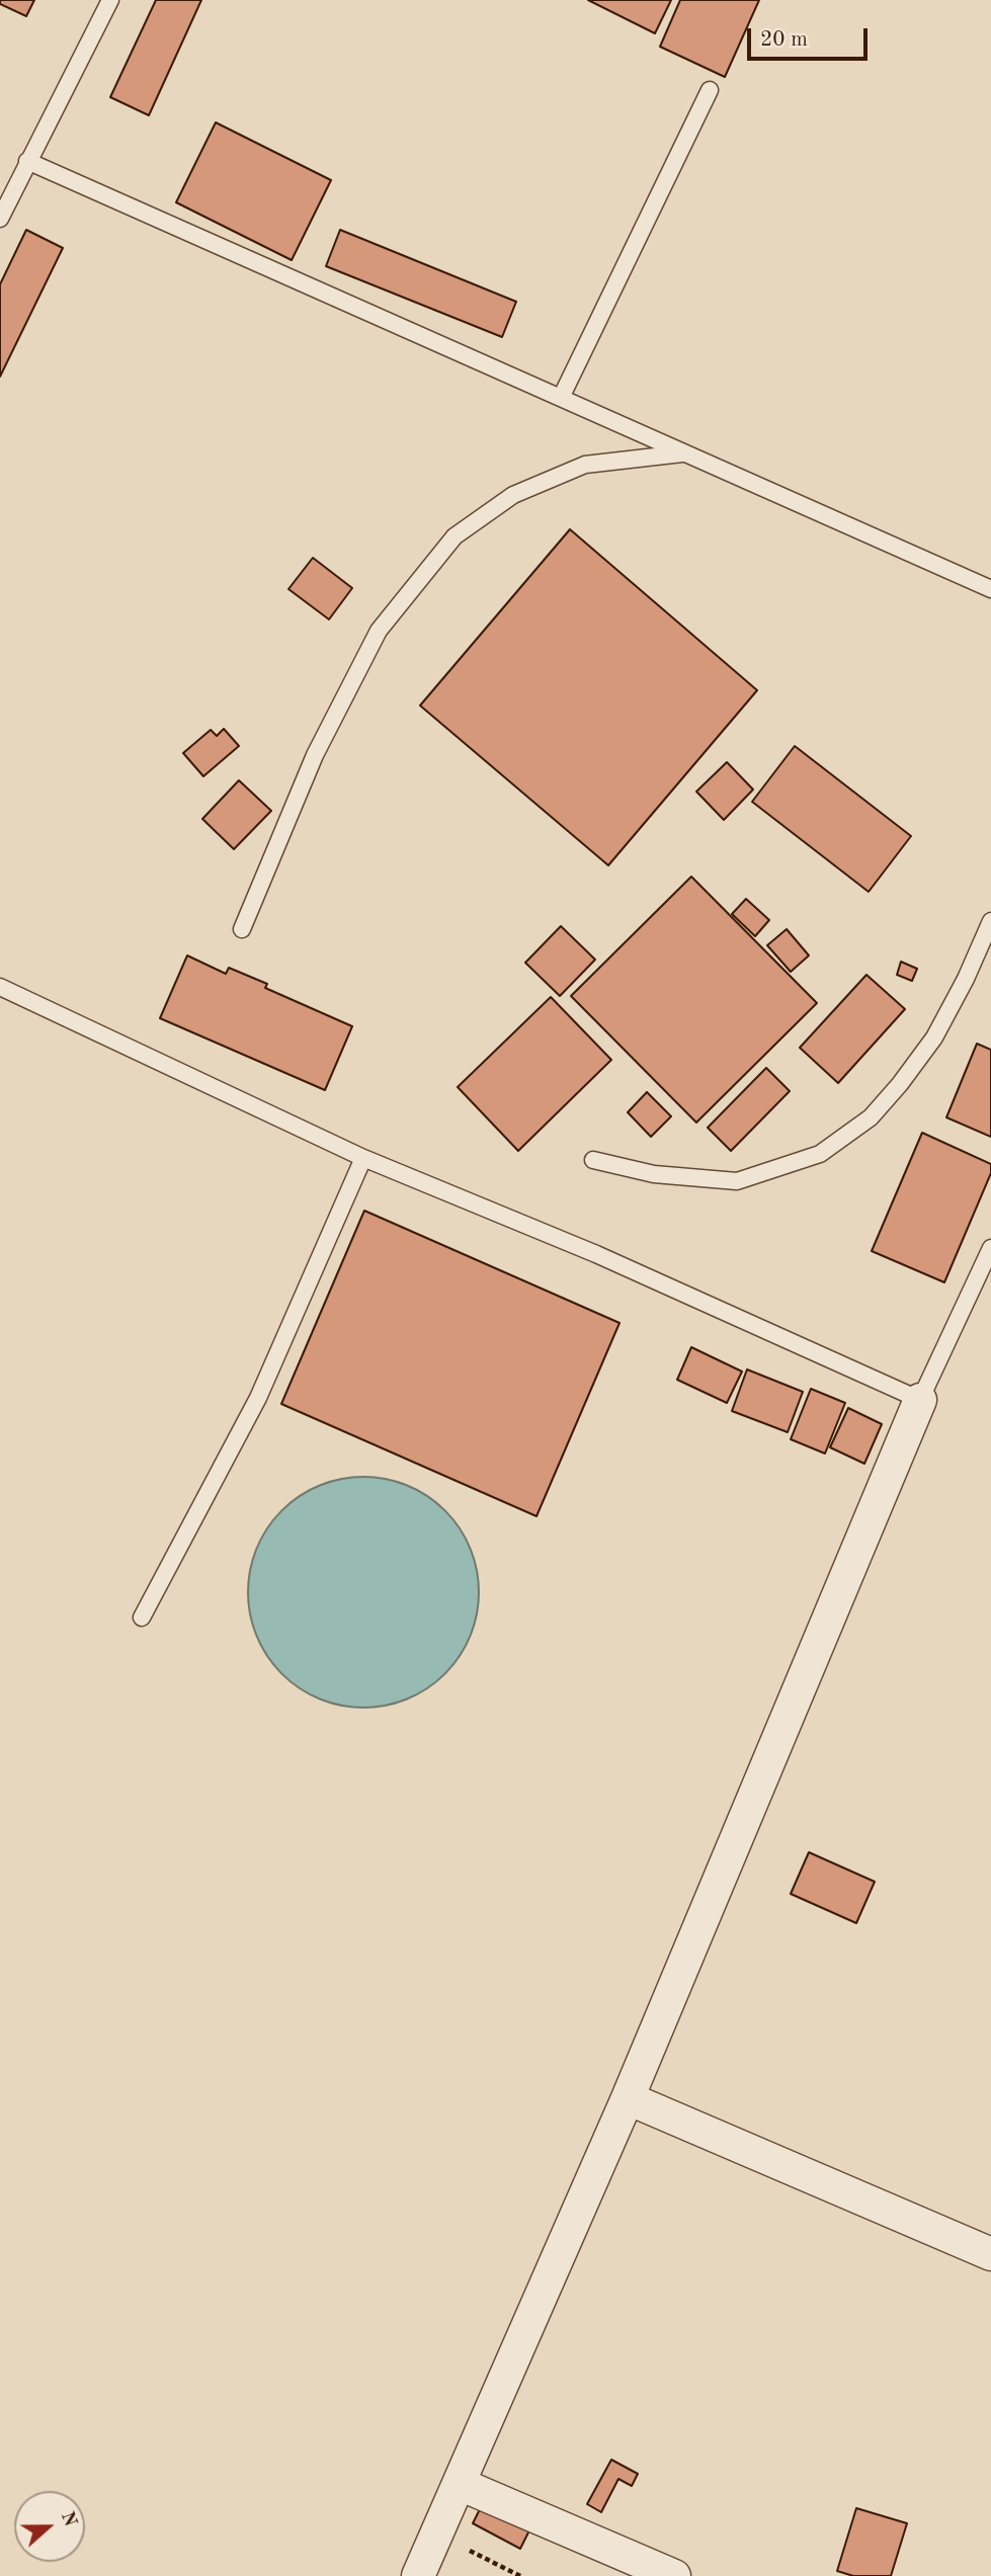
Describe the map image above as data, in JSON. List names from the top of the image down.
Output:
{
  "scale_bar": "20 m",
  "north": "right"
}
